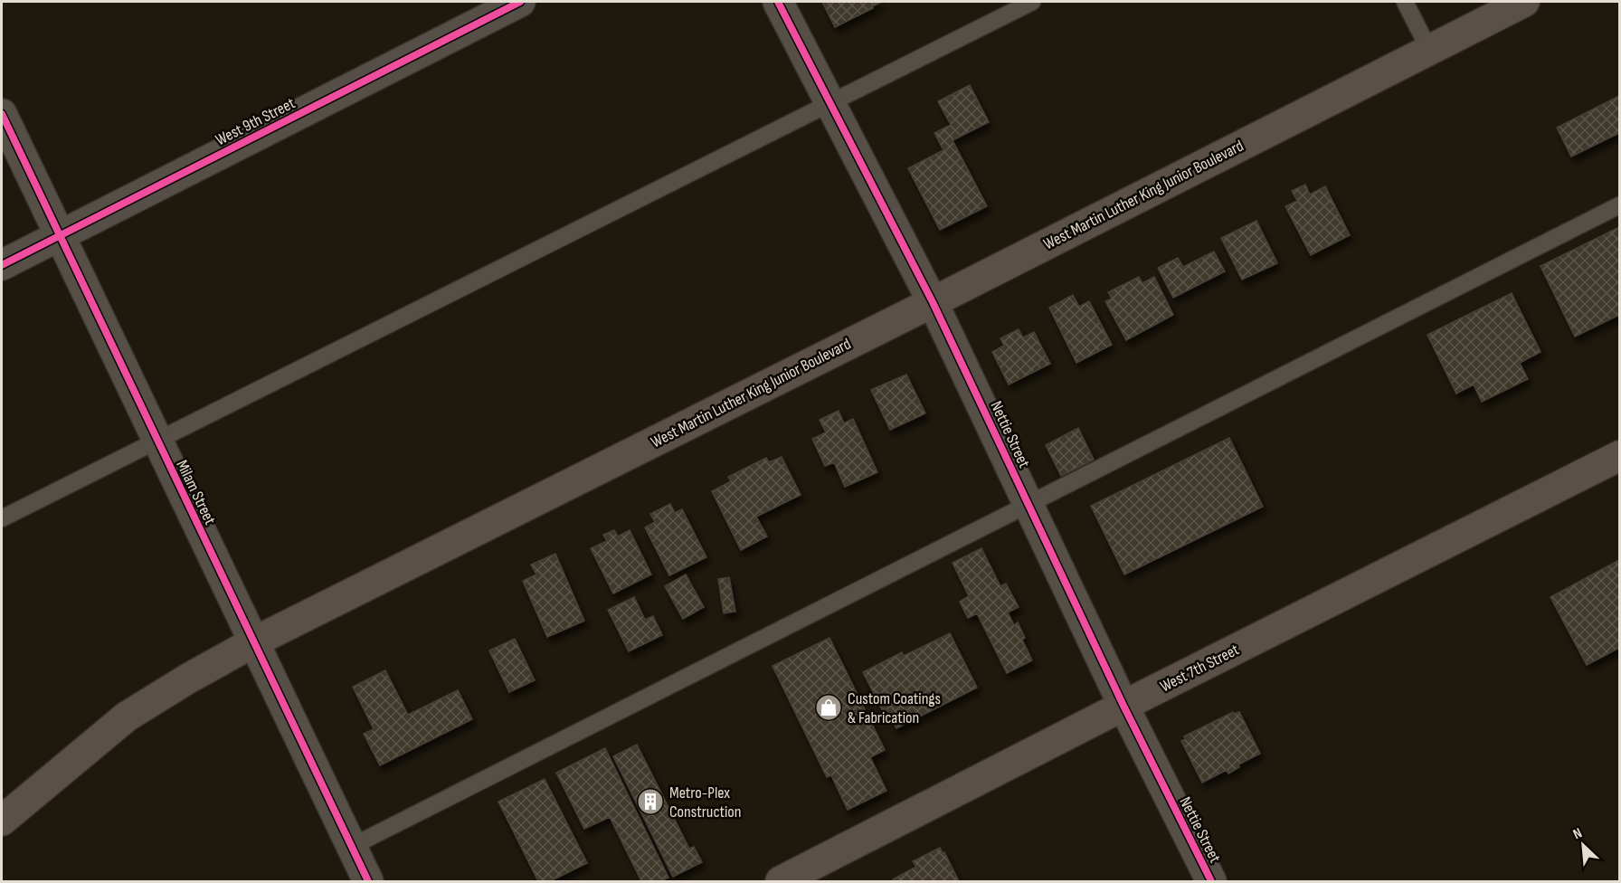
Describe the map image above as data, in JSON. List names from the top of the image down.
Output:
{
  "streets": {
    "main road": ["West Martin Luther King Junior Boulevard", "West 7th Street"],
    "street": ["West 9th Street", "Nettie Street", "Milam Street"]
  },
  "crossings": [
    ["West 9th Street", "Milam Street"],
    ["West Martin Luther King Junior Boulevard", "Nettie Street"],
    ["West Martin Luther King Junior Boulevard", "Milam Street"],
    ["Nettie Street", "West 7th Street"]
  ],
  "places": {
    "shop": ["Custom Coatings & Fabrication"],
    "building": ["Metro-Plex Construction"]
  },
  "north": "top left"
}
